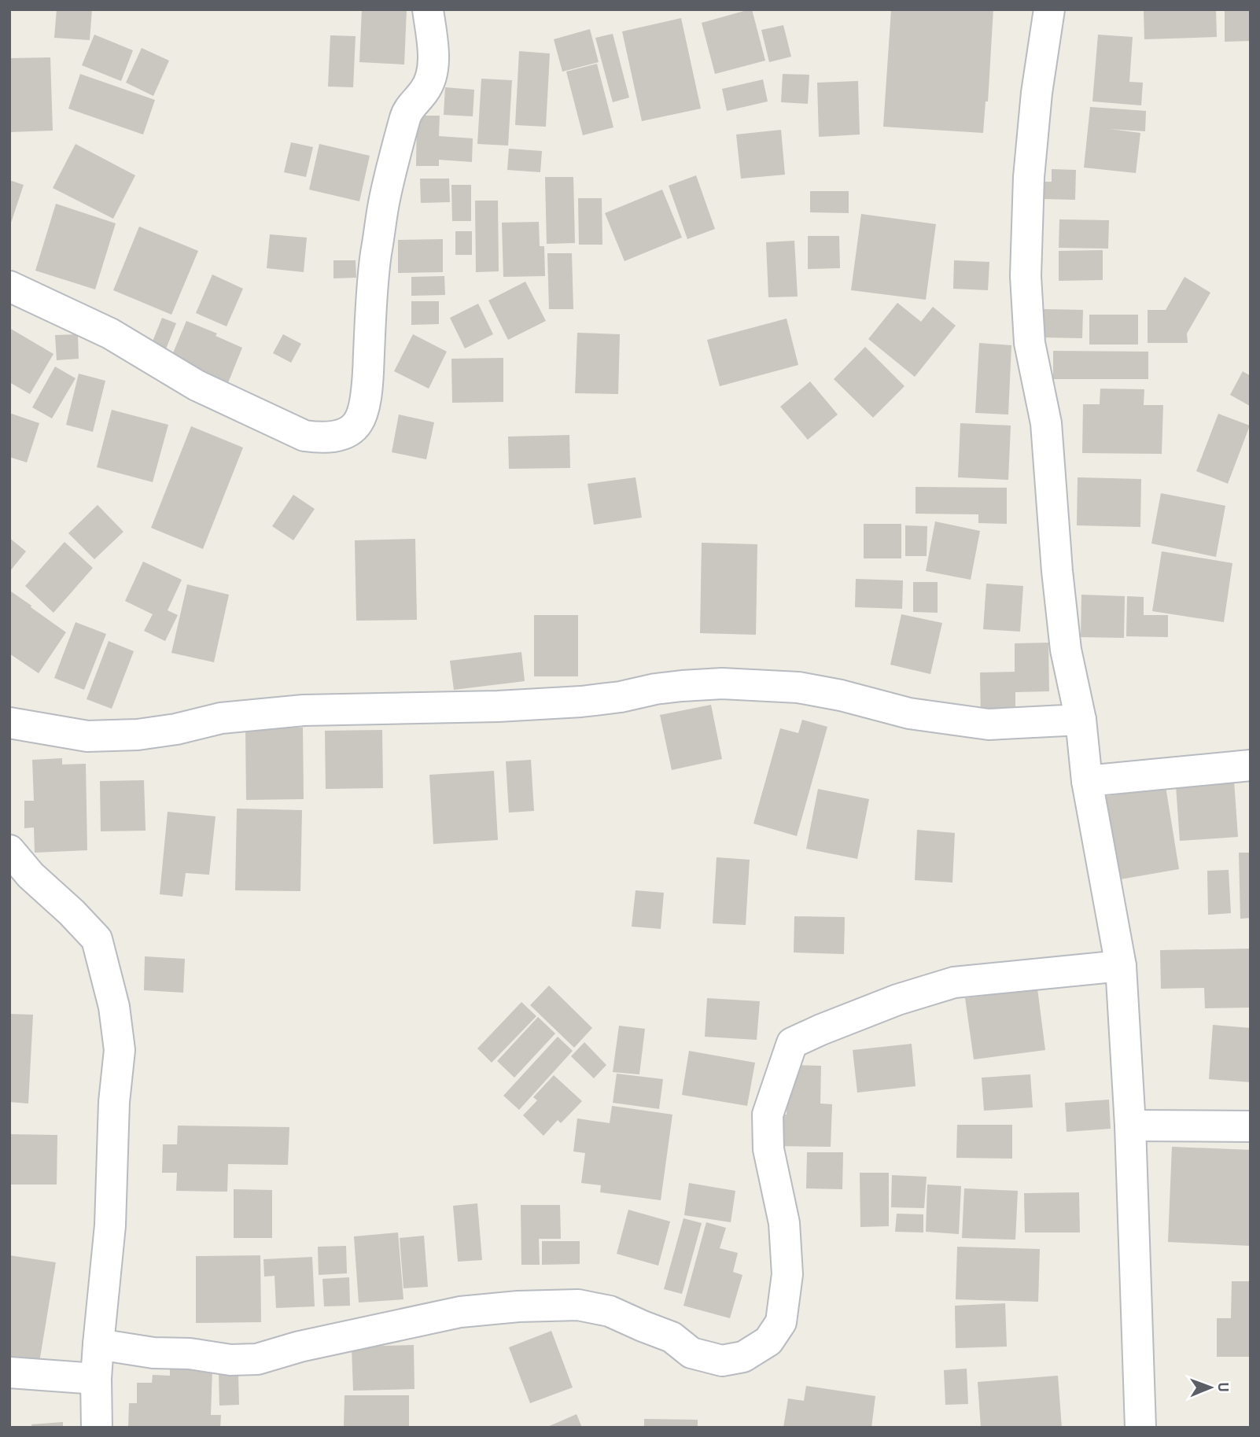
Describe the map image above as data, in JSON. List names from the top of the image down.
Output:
{
  "north": "right"
}
